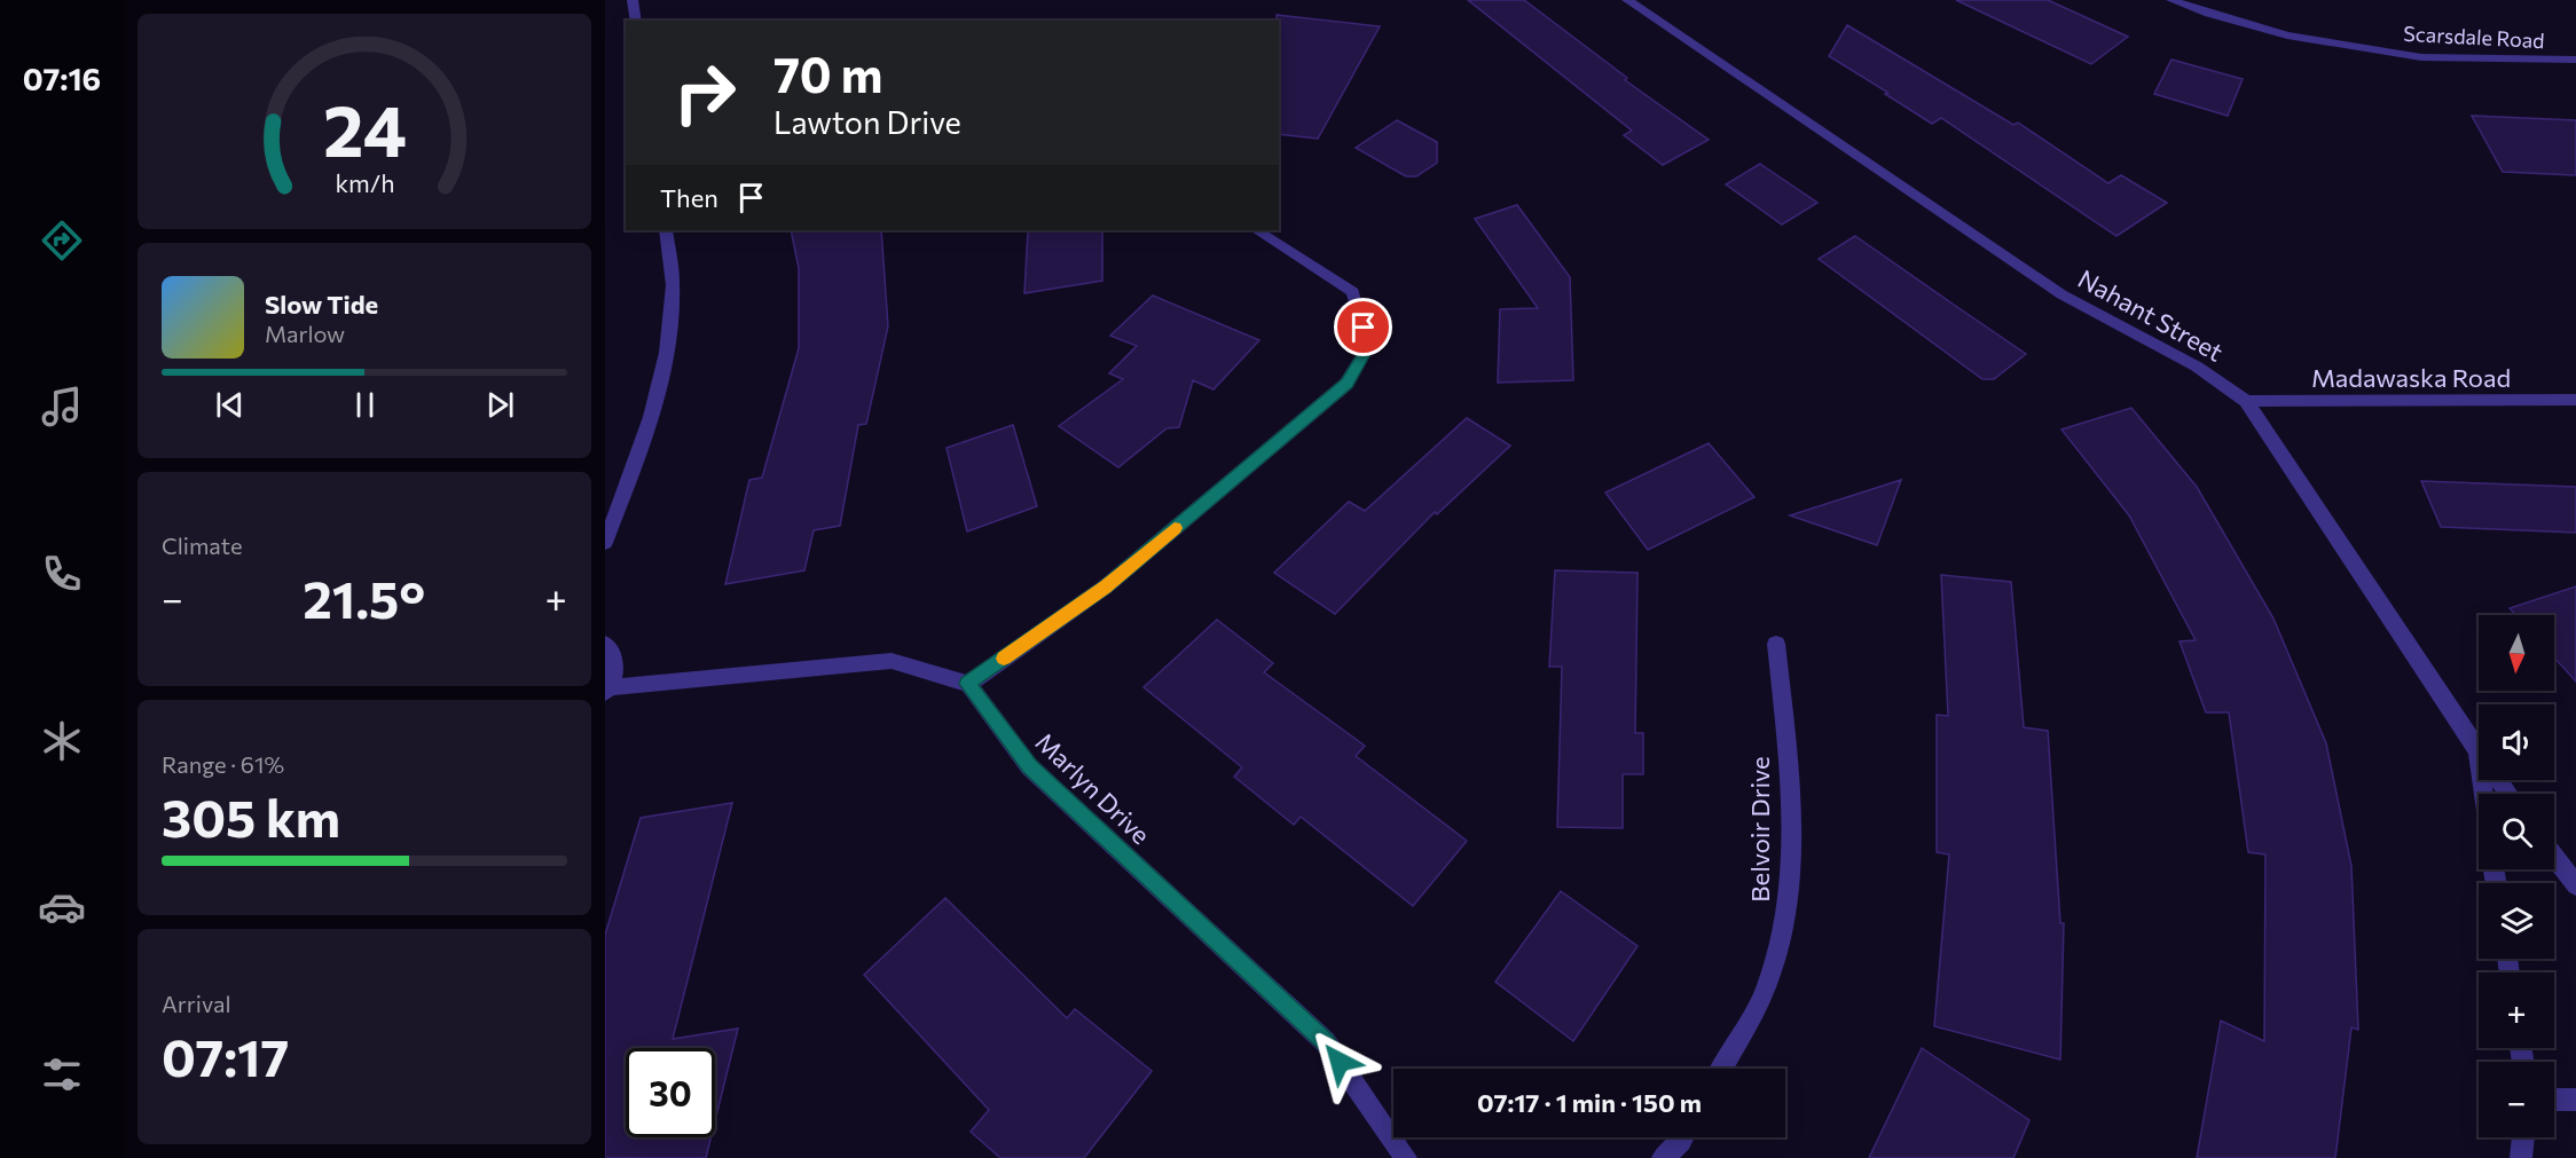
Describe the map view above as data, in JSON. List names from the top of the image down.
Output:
{
  "streets": {
    "street": [
      "Scarsdale Road",
      "Nahant Street",
      "Madawaska Road",
      "Marlyn Drive",
      "Belvoir Drive"
    ]
  },
  "crossings": [
    ["Nahant Street", "Madawaska Road"]
  ],
  "north": "bottom",
  "page": {
    "tabs": "07:16",
    "turn": ["70 m", "Lawton Drive"],
    "then": "Then",
    "song": ["Slow Tide", "Marlow"],
    "tile": [
      "Climate",
      ["Range · 61%", "305 km"],
      ["Arrival", "07:17"]
    ],
    "heat": ["−", "21.5°", "+"],
    "map_buttons": ["+", "−"],
    "limit": "30",
    "trip": "07:17 · 1 min · 150 m",
    "gauge": ["24", "km/h"]
  }
}
